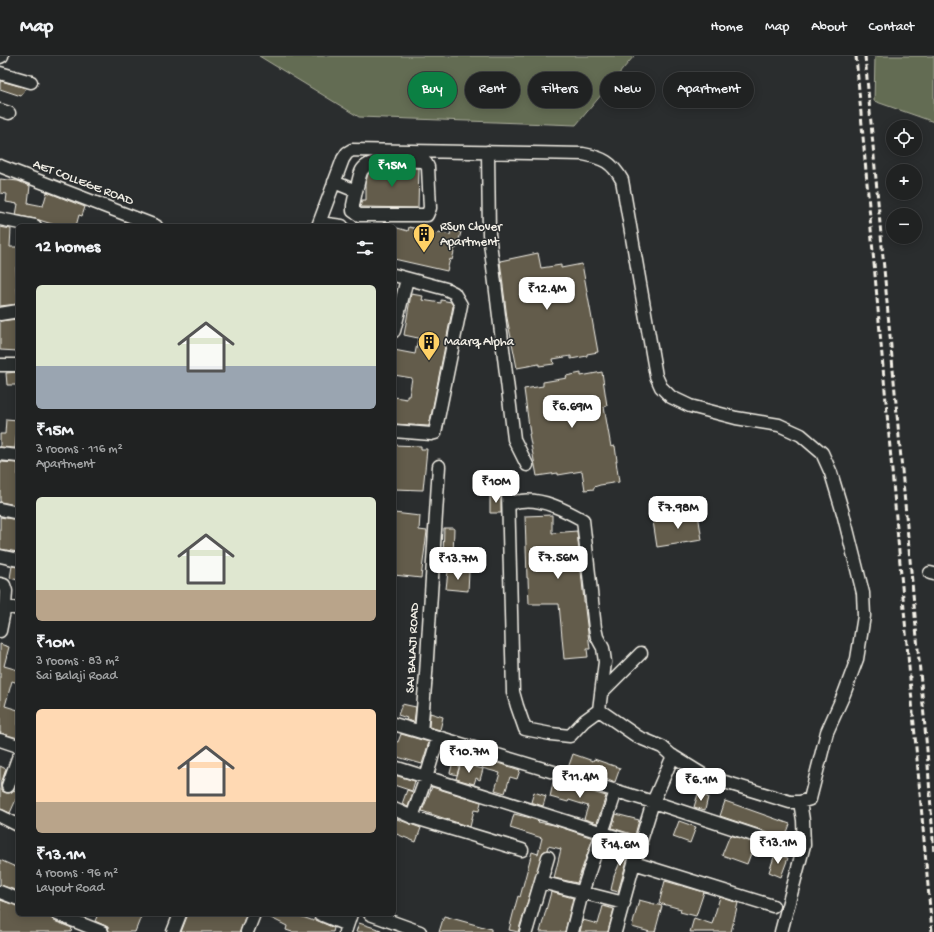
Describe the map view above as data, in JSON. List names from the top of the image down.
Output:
{
  "streets": {
    "street": ["AET COLLEGE ROAD", "SAI BALAJI ROAD"]
  },
  "places": {
    "building": ["RSun Clover Apartment", "Maarq Alpha"]
  },
  "page": {
    "header": "Map",
    "nav": [
      "Home",
      "Map",
      "About",
      "Contact"
    ],
    "chip": [
      "Buy",
      "Rent",
      "Filters",
      "New",
      "Apartment"
    ],
    "map_buttons": ["+", "−"],
    "price": [
      "₹15M",
      "₹12.4M",
      "₹6.69M",
      "₹10M",
      "₹7.98M",
      "₹7.56M",
      "₹13.7M",
      "₹10.7M",
      "₹11.4M",
      "₹6.1M",
      "₹13.1M",
      "₹14.6M"
    ],
    "heading": "12 homes",
    "list": [
      {
        "name": "₹15M",
        "note": "3 rooms · 116 m² · Apartment"
      },
      {
        "name": "₹10M",
        "note": "3 rooms · 83 m² · Sai Balaji Road"
      },
      {
        "name": "₹13.1M",
        "note": "4 rooms · 96 m² · Layout Road"
      }
    ]
  }
}
